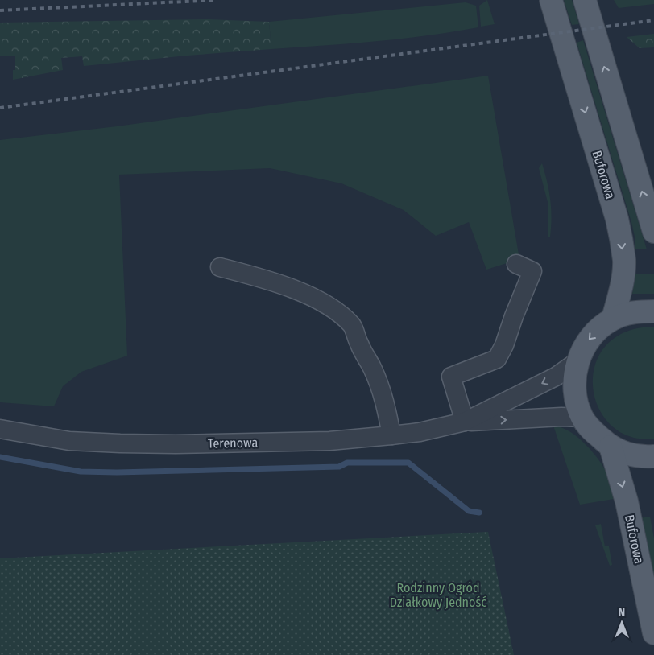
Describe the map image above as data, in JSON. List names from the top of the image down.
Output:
{
  "streets": {
    "main road": ["Buforowa"],
    "street": ["Terenowa"]
  },
  "parks": ["Rodzinny Ogród Działkowy Jedność"],
  "north": "top"
}
